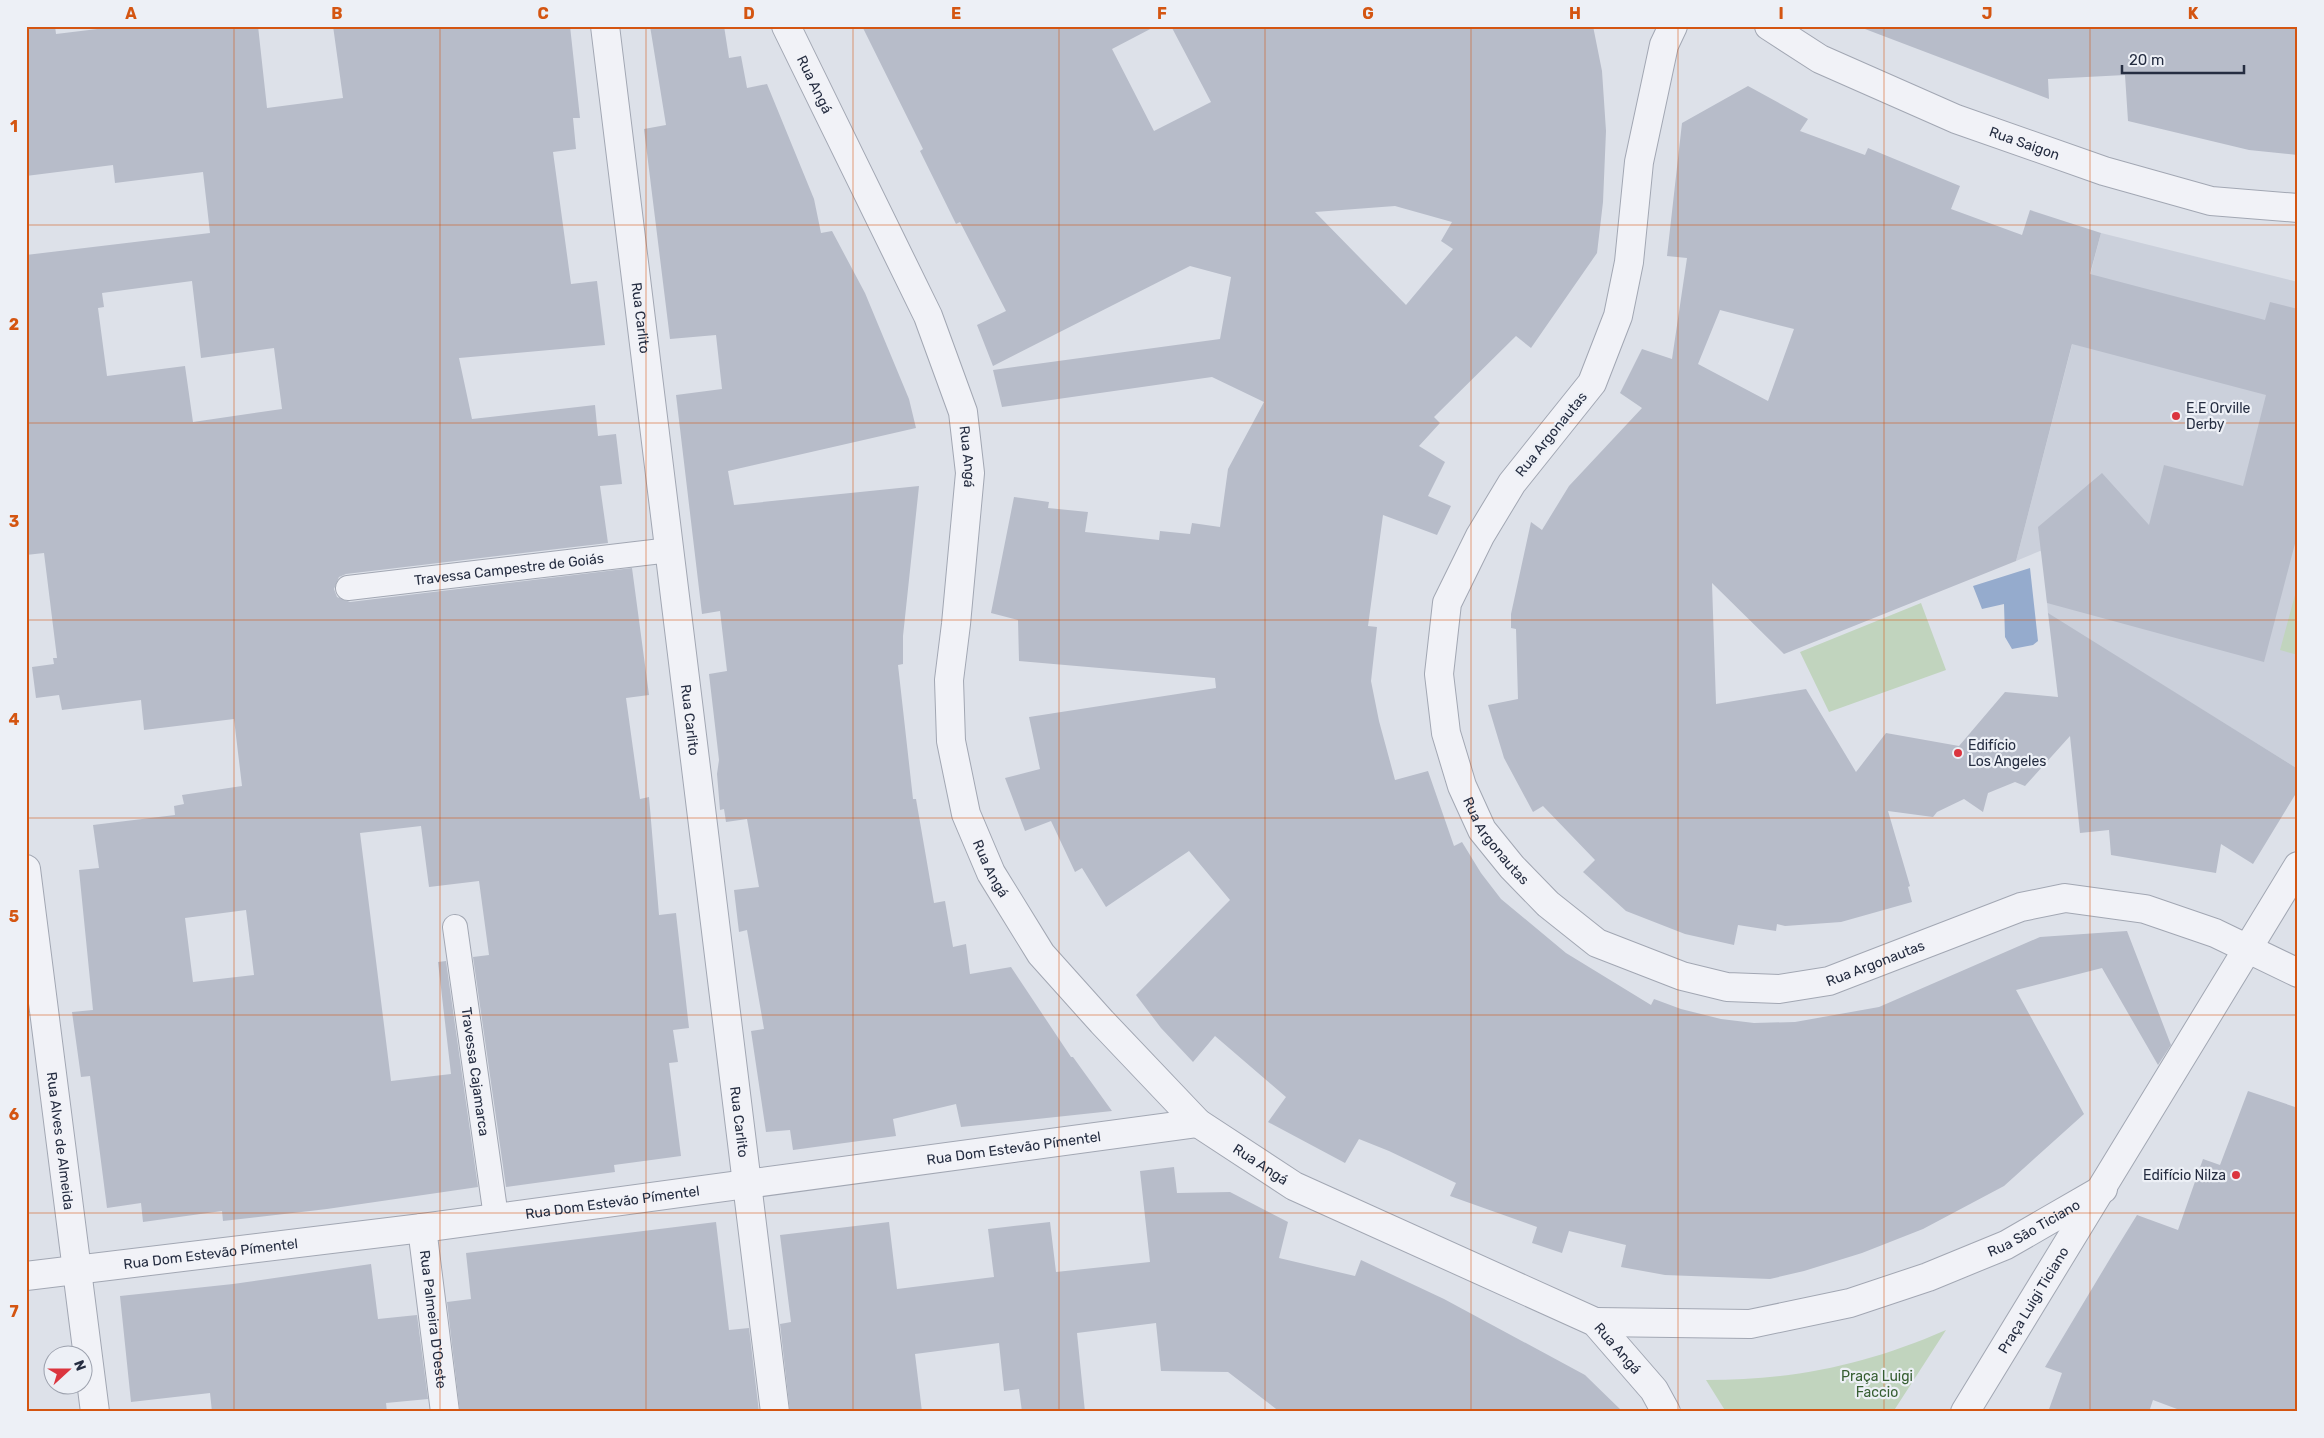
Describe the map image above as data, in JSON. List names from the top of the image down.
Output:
{
  "streets": {
    "street": [
      "Rua Angá",
      "Rua Saigon",
      "Rua Carlito",
      "Rua Argonautas",
      "Rua Alves de Almeida",
      "Rua Dom Estevão Pímentel",
      "Rua São Ticiano",
      "Praça Luigi Ticiano",
      "Rua Palmeira D'Oeste"
    ],
    "lane": ["Travessa Campestre de Goiás", "Travessa Cajamarca"]
  },
  "crossings": [
    ["Rua Angá", "Rua Dom Estevão Pímentel"],
    ["Rua Angá", "Rua São Ticiano"],
    ["Rua Carlito", "Travessa Campestre de Goiás"],
    ["Rua Carlito", "Rua Dom Estevão Pímentel"],
    ["Rua Argonautas", "Rua São Ticiano"],
    ["Travessa Cajamarca", "Rua Dom Estevão Pímentel"],
    ["Rua Alves de Almeida", "Rua Dom Estevão Pímentel"],
    ["Rua Dom Estevão Pímentel", "Rua Palmeira D'Oeste"],
    ["Rua São Ticiano", "Praça Luigi Ticiano"]
  ],
  "parks": ["Praça Luigi Faccio"],
  "places": ["E.E Orville Derby", "Edifício Los Angeles", "Edifício Nilza"],
  "scale_bar": "20 m",
  "north": "right",
  "grid": {
    "columns": [
      "A",
      "B",
      "C",
      "D",
      "E",
      "F",
      "G",
      "H",
      "I",
      "J",
      "K"
    ],
    "rows": [
      "1",
      "2",
      "3",
      "4",
      "5",
      "6",
      "7"
    ]
  }
}
